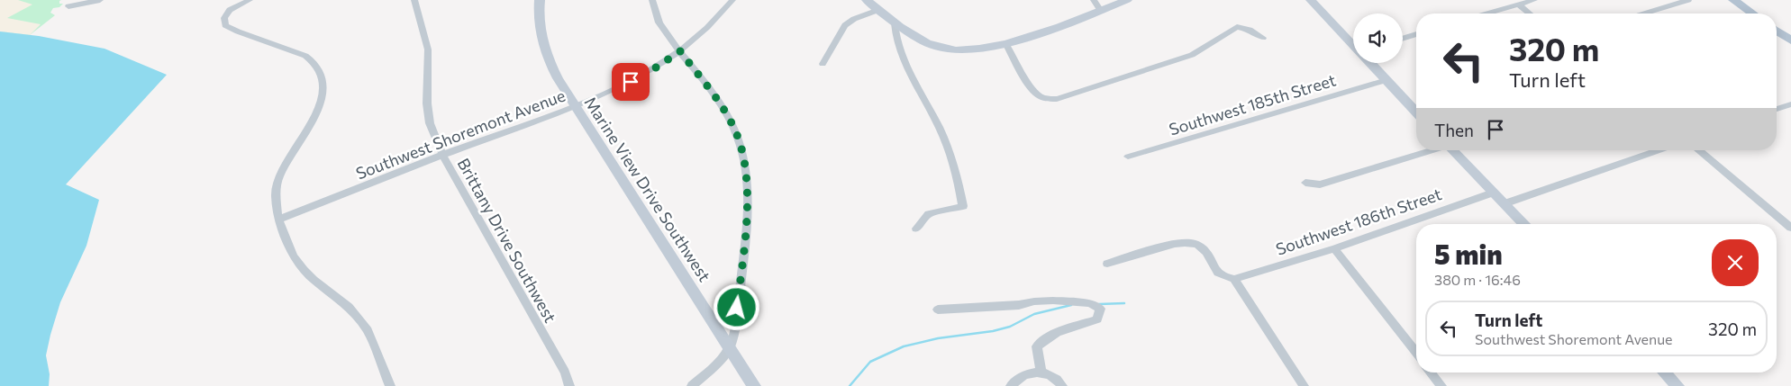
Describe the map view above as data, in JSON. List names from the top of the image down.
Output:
{
  "streets": {
    "street": [
      "Southwest 185th Street",
      "Southwest Shoremont Avenue",
      "Marine View Drive Southwest",
      "Southwest 186th Street",
      "Brittany Drive Southwest"
    ]
  },
  "crossings": [
    ["Southwest Shoremont Avenue", "Marine View Drive Southwest"],
    ["Southwest Shoremont Avenue", "Brittany Drive Southwest"]
  ],
  "page": {
    "turn": ["320 m", "Turn left"],
    "then": "Then",
    "heading": ["5 min", "380 m · 16:46"],
    "list": [
      {
        "name": "Turn left",
        "note": "Southwest Shoremont Avenue",
        "value": "320 m"
      }
    ]
  }
}
